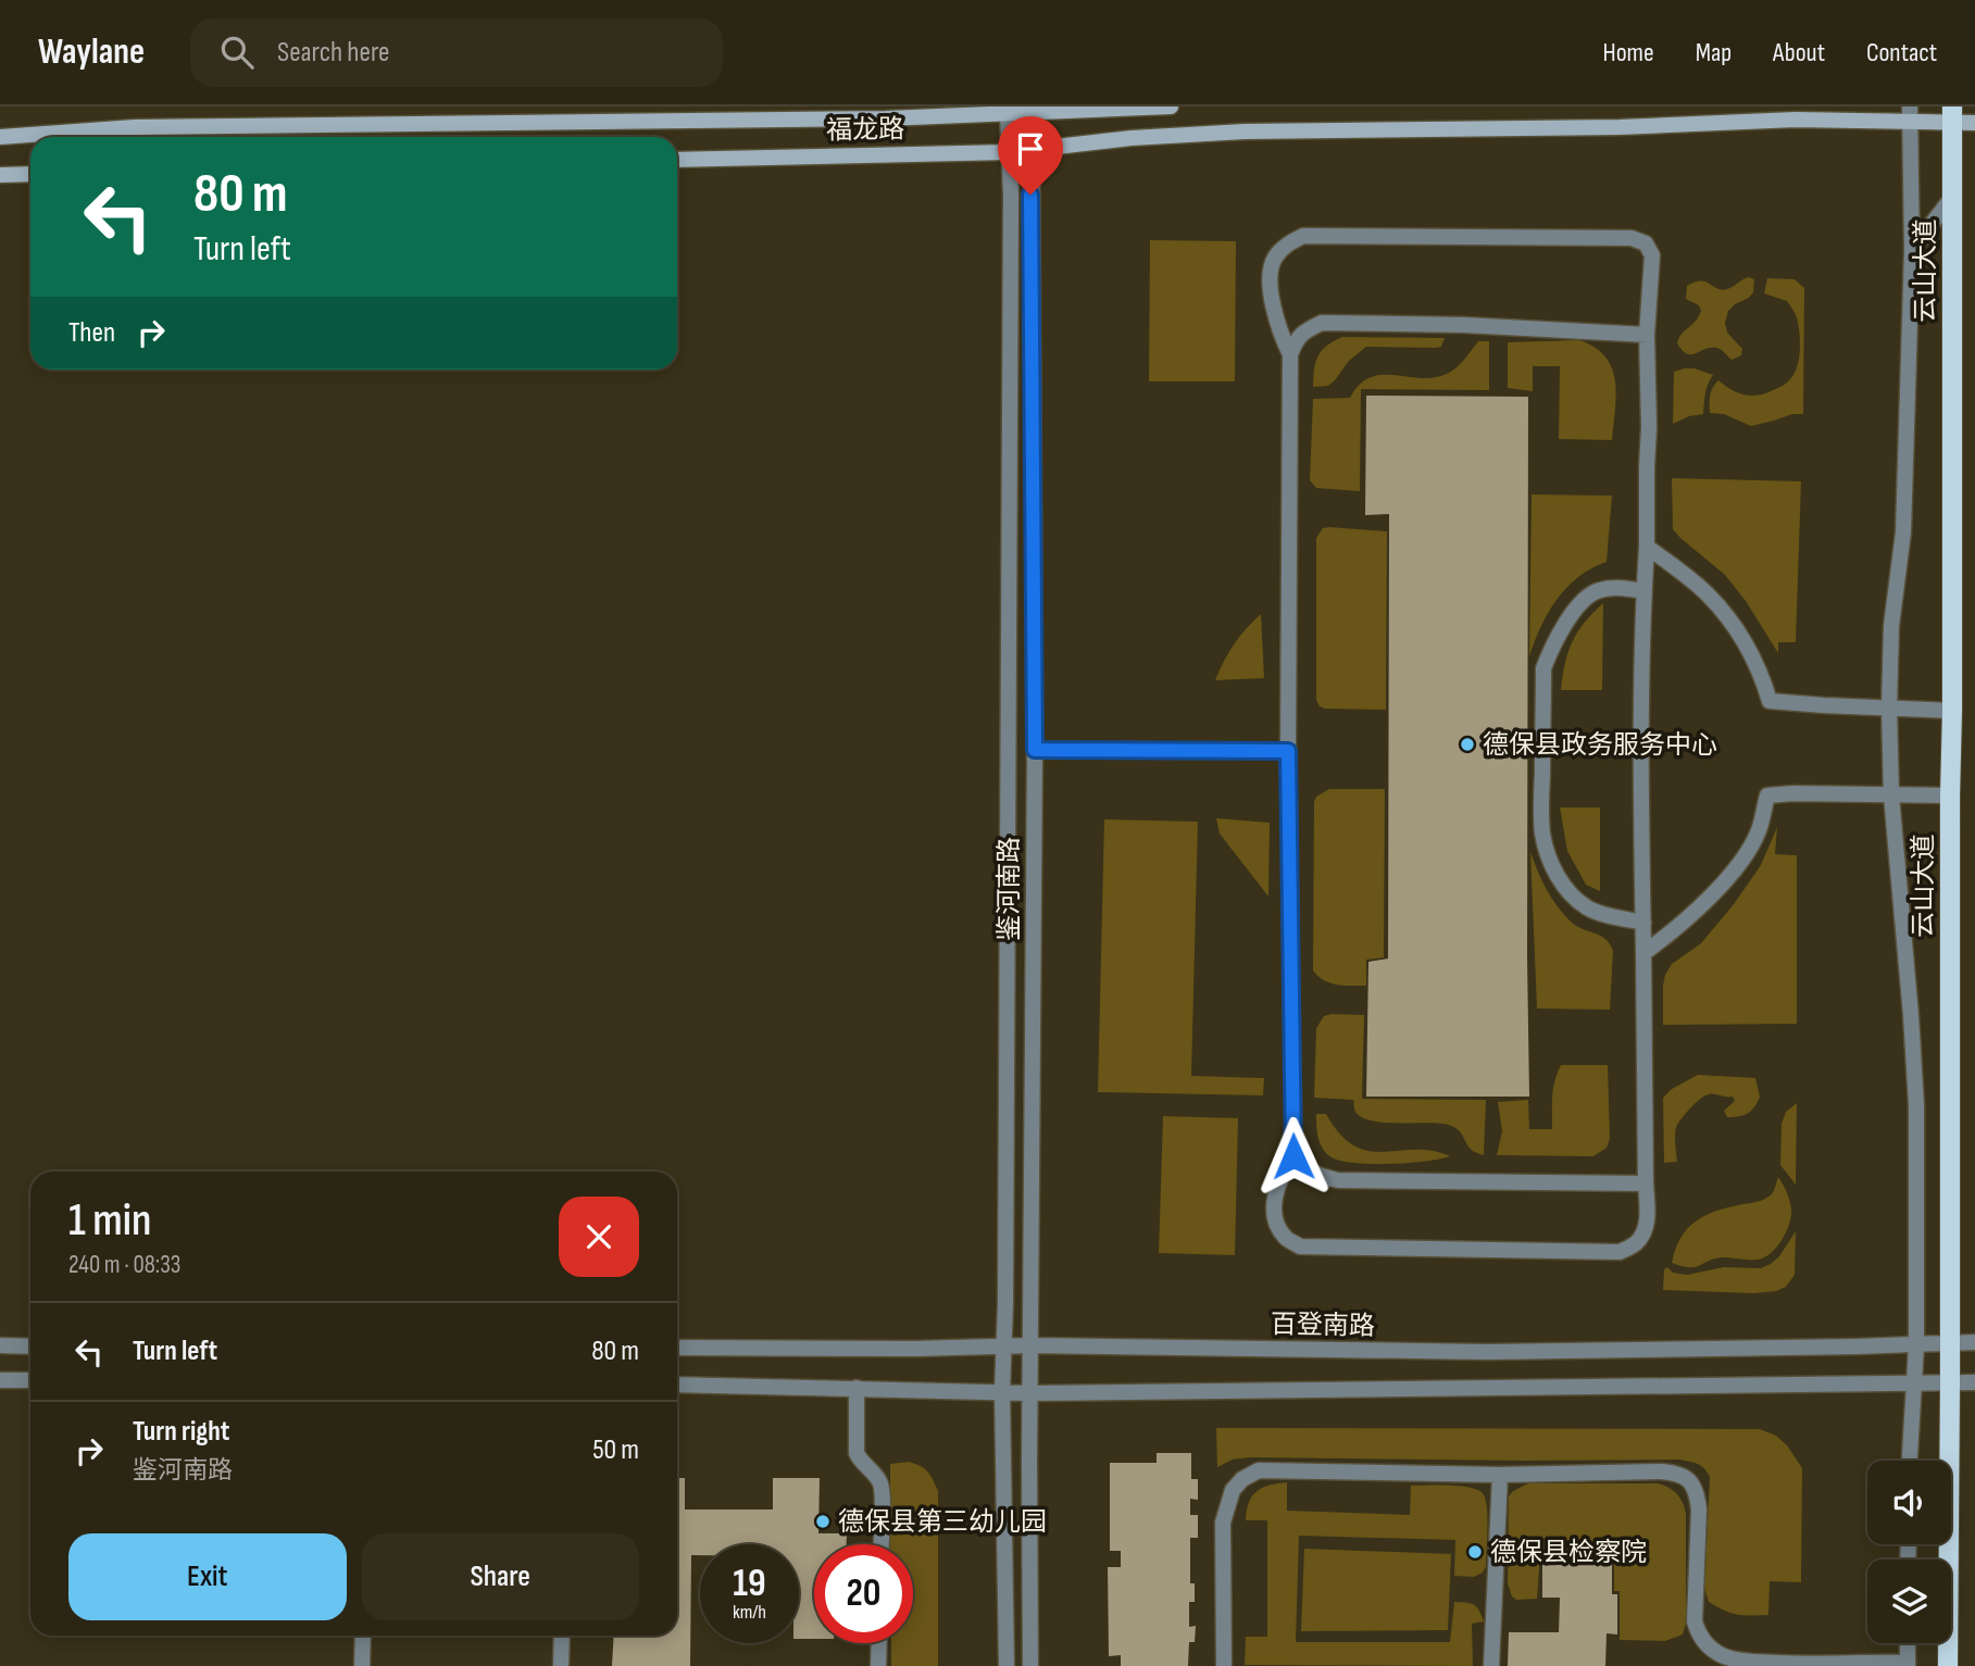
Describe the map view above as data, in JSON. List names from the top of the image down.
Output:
{
  "streets": {
    "main road": ["福龙路", "云山大道"],
    "street": ["鉴河南路", "百登南路"]
  },
  "crossings": [
    ["福龙路", "云山大道"],
    ["福龙路", "鉴河南路"],
    ["云山大道", "百登南路"],
    ["鉴河南路", "百登南路"]
  ],
  "places": ["德保县政务服务中心", "德保县第三幼儿园", "德保县检察院"],
  "page": {
    "header": "Waylane",
    "search": "Search here",
    "nav": [
      "Home",
      "Map",
      "About",
      "Contact"
    ],
    "turn": ["80 m", "Turn left"],
    "then": "Then",
    "heading": ["1 min", "240 m · 08:33"],
    "list": [
      {
        "name": "Turn left",
        "value": "80 m"
      },
      {
        "name": "Turn right",
        "note": "鉴河南路",
        "value": "50 m"
      }
    ],
    "buttons": ["Exit", "Share"],
    "speed": "19 km/h",
    "limit": "20"
  }
}
